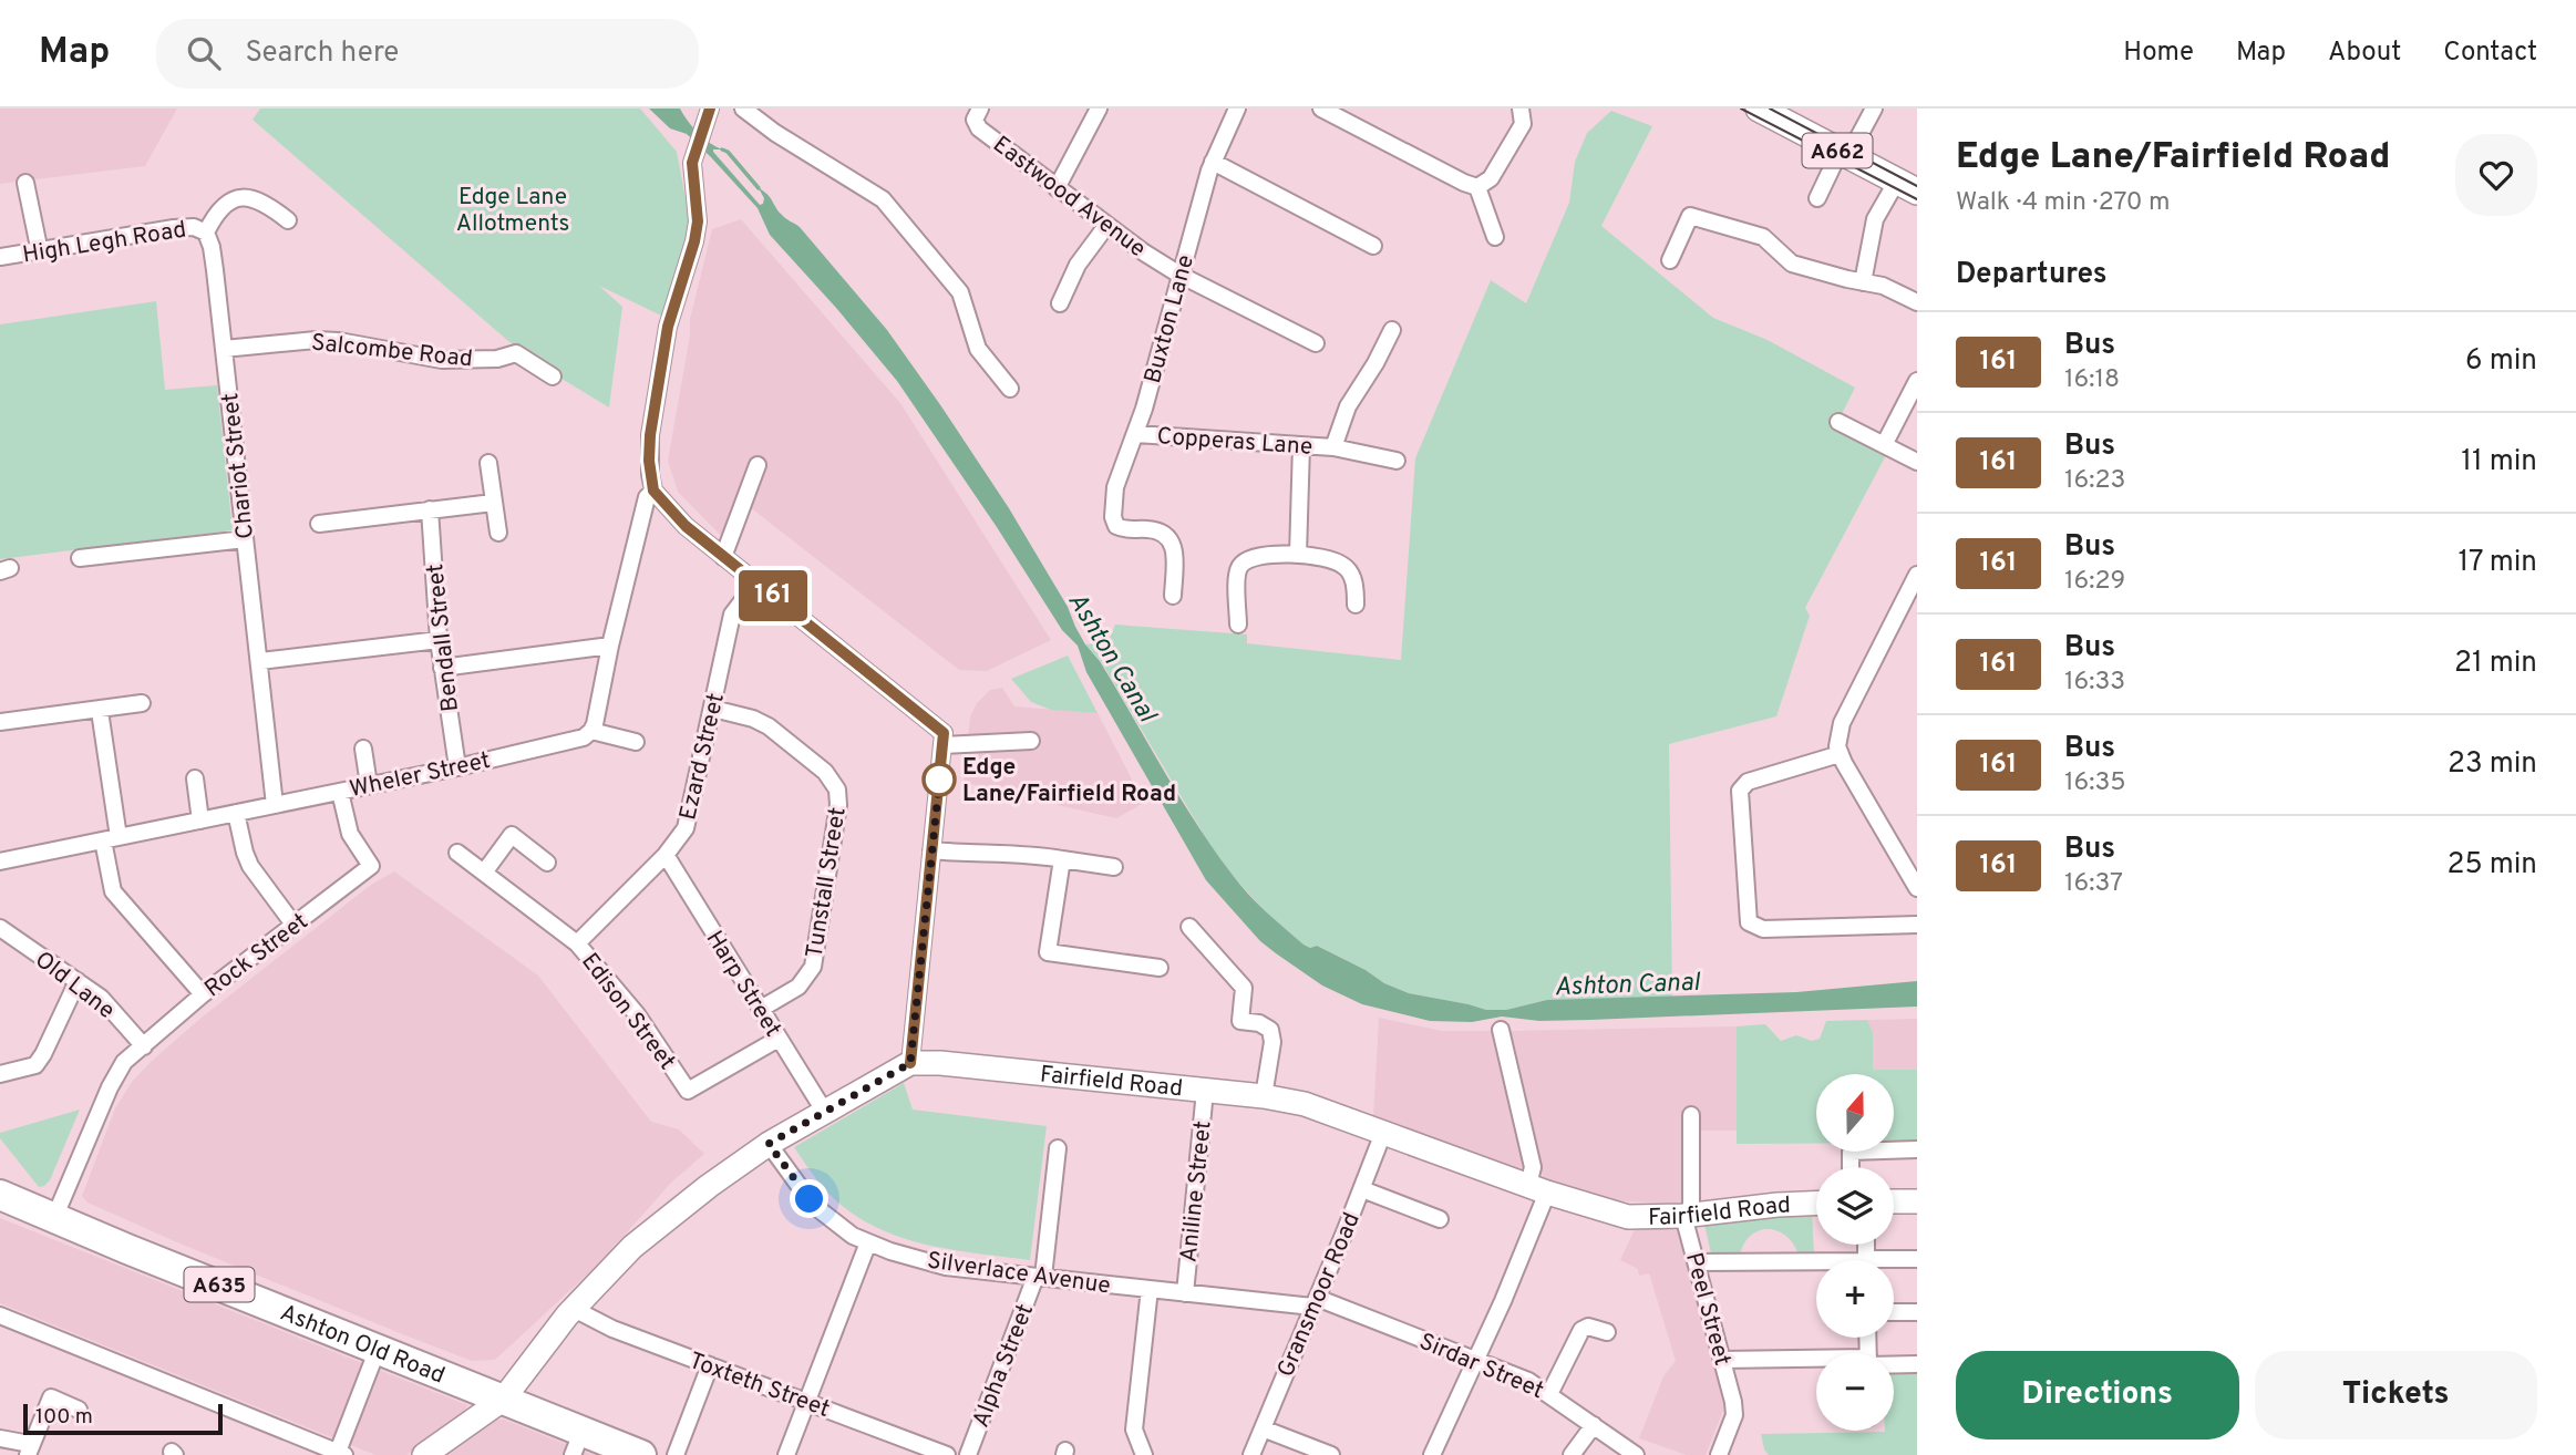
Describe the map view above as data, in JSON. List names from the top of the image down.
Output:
{
  "streets": {
    "highway": ["A635", "Ashton Old Road"],
    "main road": ["A662"],
    "street": [
      "Eastwood Avenue",
      "High Legh Road",
      "Buxton Lane",
      "Salcombe Road",
      "Copperas Lane",
      "Chariot Street",
      "Bendall Street",
      "Ezard Street",
      "Wheler Street",
      "Tunstall Street",
      "Rock Street",
      "Harp Street",
      "Old Lane",
      "Edison Street",
      "Fairfield Road",
      "Aniline Street",
      "Silverlace Avenue",
      "Gransmoor Road",
      "Peel Street",
      "Alpha Street",
      "Sirdar Street",
      "Toxteth Street"
    ]
  },
  "crossings": [
    ["Eastwood Avenue", "Buxton Lane"],
    ["High Legh Road", "Chariot Street"],
    ["Buxton Lane", "Copperas Lane"],
    ["Salcombe Road", "Chariot Street"],
    ["Chariot Street", "Wheler Street"],
    ["Bendall Street", "Wheler Street"],
    ["Ezard Street", "Tunstall Street"],
    ["Ezard Street", "Harp Street"],
    ["Ezard Street", "Edison Street"],
    ["Wheler Street", "Rock Street"],
    ["Tunstall Street", "Harp Street"],
    ["Rock Street", "Old Lane"],
    ["Rock Street", "Ashton Old Road"],
    ["Harp Street", "Edison Street"],
    ["Fairfield Road", "Aniline Street"],
    ["Fairfield Road", "Gransmoor Road"],
    ["Fairfield Road", "Peel Street"],
    ["Aniline Street", "Silverlace Avenue"],
    ["Silverlace Avenue", "Gransmoor Road"],
    ["Silverlace Avenue", "Alpha Street"],
    ["Silverlace Avenue", "Sirdar Street"],
    ["Gransmoor Road", "Sirdar Street"]
  ],
  "water": ["Ashton Canal"],
  "parks": ["Edge Lane Allotments"],
  "places": ["Edge Lane/Fairfield Road"],
  "lines": ["bus line 161"],
  "scale_bar": "100 m",
  "north": "top",
  "page": {
    "header": "Map",
    "search": "Search here",
    "nav": [
      "Home",
      "Map",
      "About",
      "Contact"
    ],
    "on_map": "161",
    "heading": [
      ["Edge Lane/Fairfield Road", "Walk · 4 min · 270 m"],
      "Departures"
    ],
    "list": [
      {
        "mark": "161",
        "name": "Bus",
        "note": "16:18",
        "value": "6 min"
      },
      {
        "mark": "161",
        "name": "Bus",
        "note": "16:23",
        "value": "11 min"
      },
      {
        "mark": "161",
        "name": "Bus",
        "note": "16:29",
        "value": "17 min"
      },
      {
        "mark": "161",
        "name": "Bus",
        "note": "16:33",
        "value": "21 min"
      },
      {
        "mark": "161",
        "name": "Bus",
        "note": "16:35",
        "value": "23 min"
      },
      {
        "mark": "161",
        "name": "Bus",
        "note": "16:37",
        "value": "25 min"
      }
    ],
    "map_buttons": ["+", "−"],
    "buttons": ["Directions", "Tickets"],
    "scale": "100 m"
  }
}
